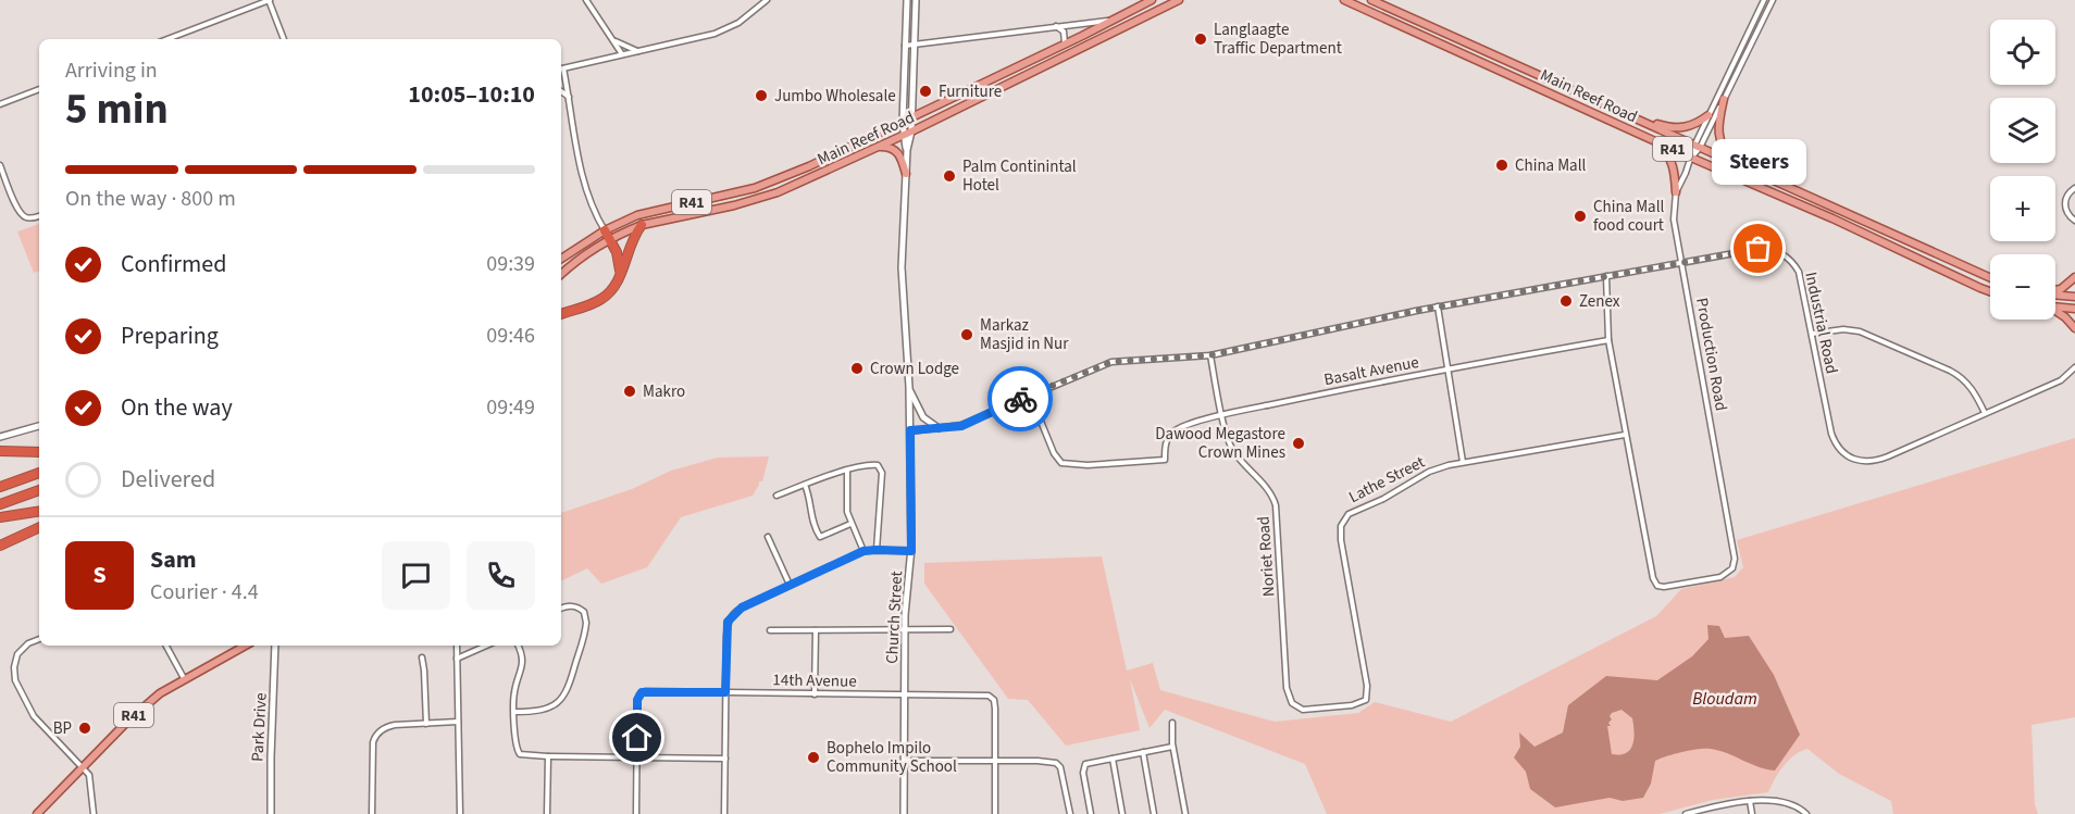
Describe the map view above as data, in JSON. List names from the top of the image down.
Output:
{
  "streets": {
    "main road": [
      "Main Reef Road",
      "R41",
      "Church Street",
      "Park Drive"
    ],
    "street": [
      "Industrial Road",
      "Production Road",
      "Basalt Avenue",
      "Lathe Street",
      "Noriet Road",
      "14th Avenue"
    ]
  },
  "crossings": [
    ["Main Reef Road", "Production Road"],
    ["Main Reef Road", "Church Street"],
    ["Industrial Road", "Production Road"],
    ["Industrial Road", "Basalt Avenue"],
    ["Industrial Road", "Noriet Road"],
    ["Industrial Road", "Church Street"],
    ["Production Road", "Lathe Street"],
    ["Basalt Avenue", "Noriet Road"],
    ["Lathe Street", "Noriet Road"],
    ["Church Street", "14th Avenue"]
  ],
  "water": ["Bloudam"],
  "places": [
    "Langlaagte Traffic Department",
    "Furniture",
    "Jumbo Wholesale",
    "China Mall",
    "Palm Continintal Hotel",
    "China Mall food court",
    "Steers",
    "Zenex",
    "Markaz Masjid in Nur",
    "Crown Lodge",
    "Makro",
    "Dawood Megastore Crown Mines",
    "BP",
    "Bophelo Impilo Community School"
  ],
  "page": {
    "map_buttons": ["+", "−"],
    "heading": ["5 min", "Arriving in", "10:05–10:10"],
    "panel": ["Sam", "Courier · 4.4"],
    "bubble": "Steers",
    "bar": "On the way · 800 m",
    "list": [
      ["Confirmed", "09:39"],
      ["Preparing", "09:46"],
      ["On the way", "09:49"],
      "Delivered"
    ],
    "round": "S"
  }
}
